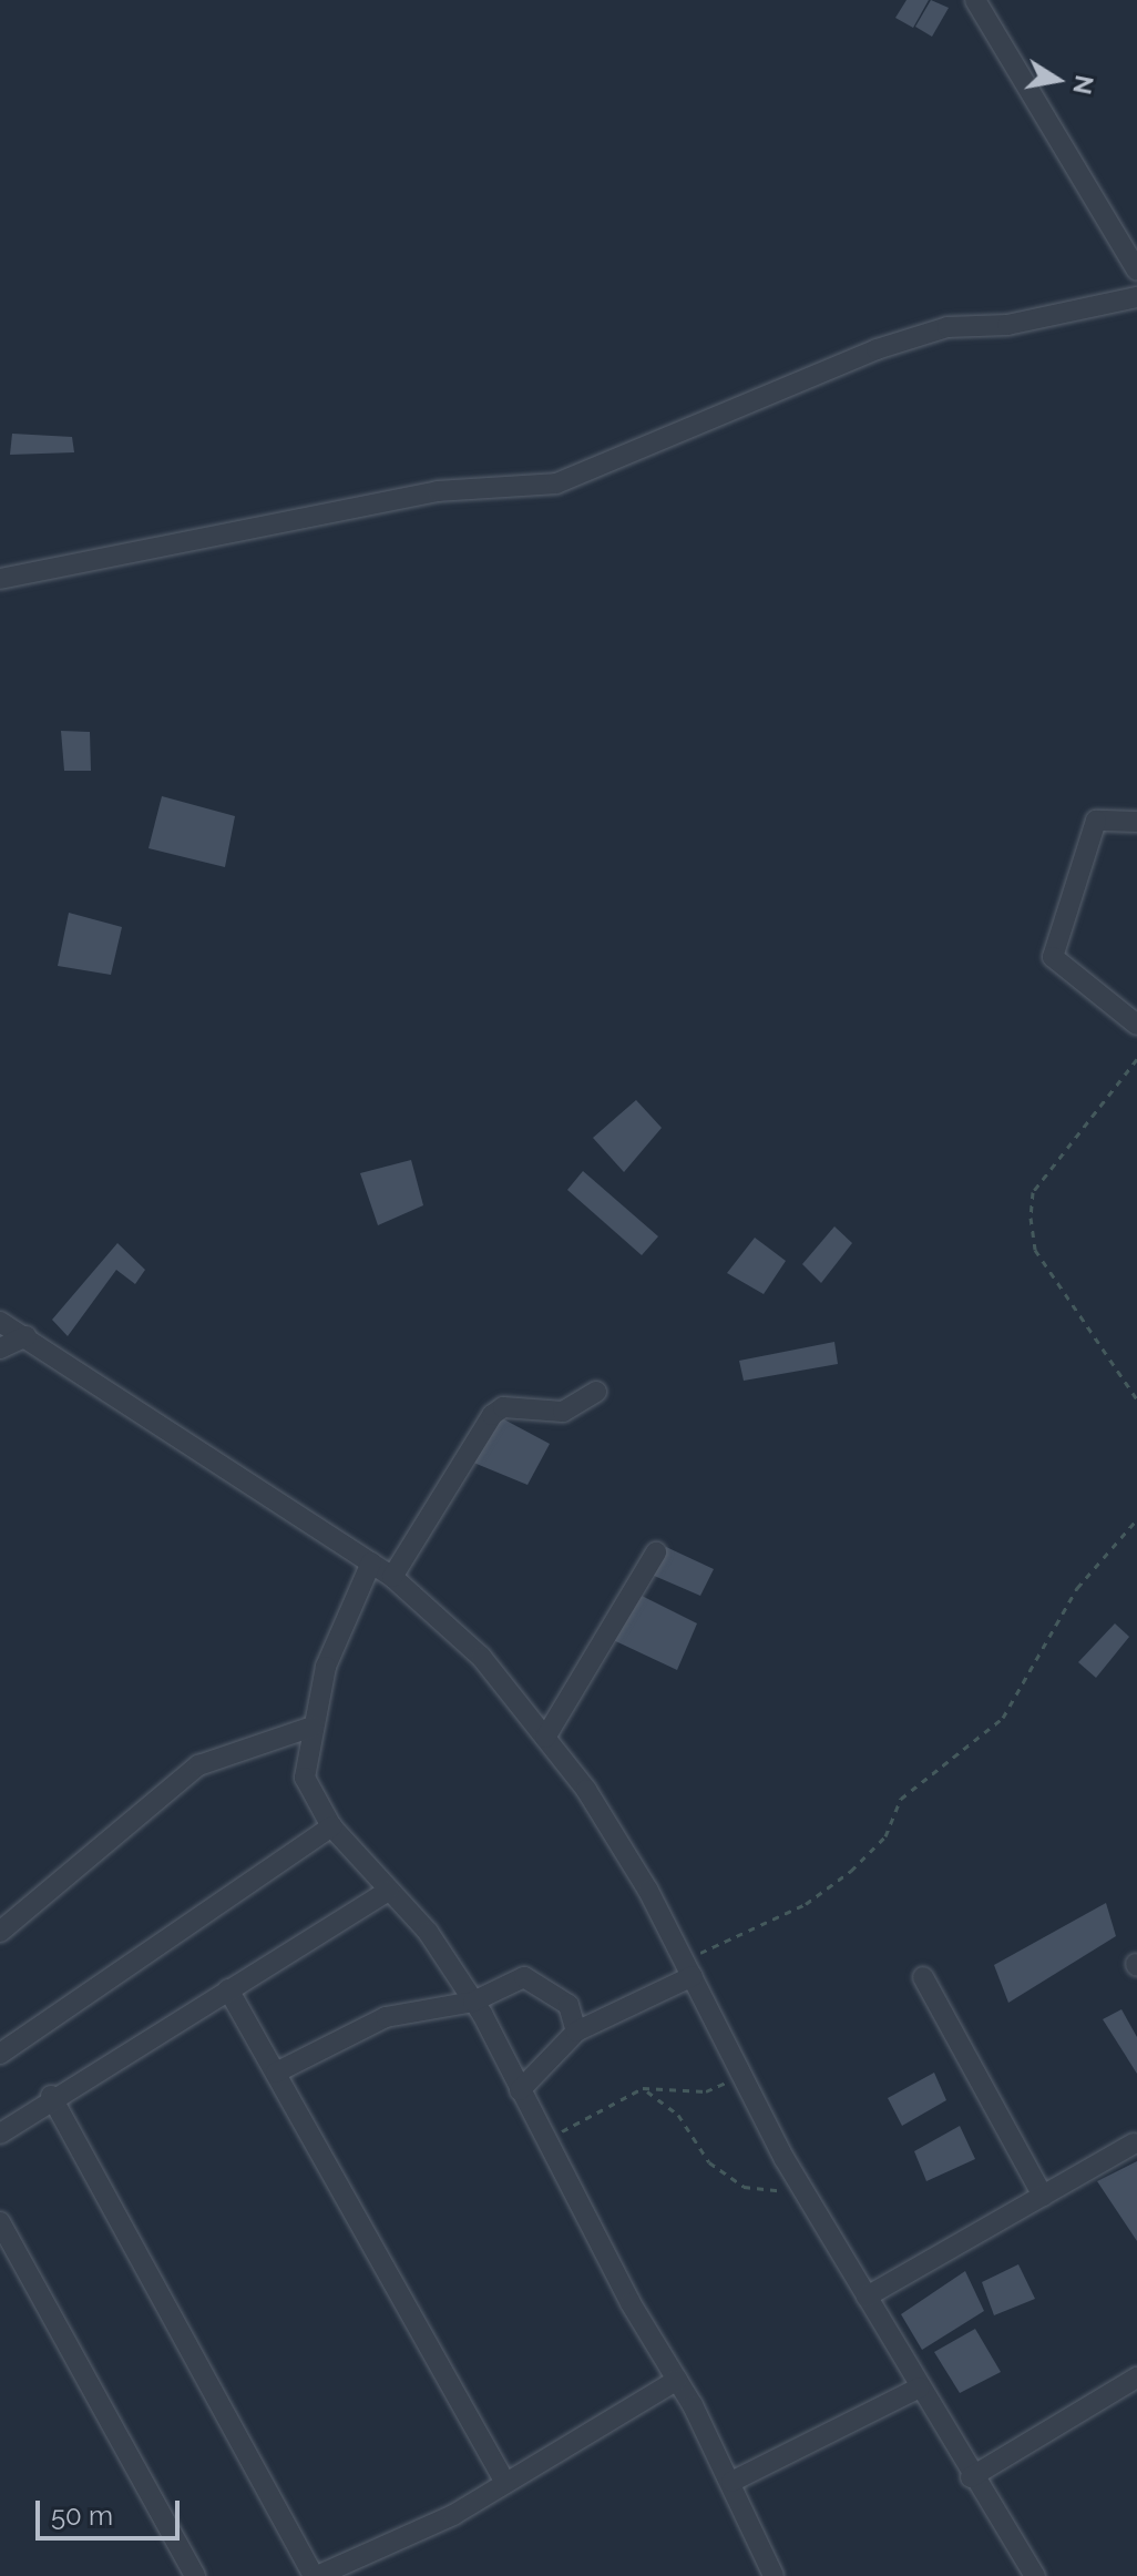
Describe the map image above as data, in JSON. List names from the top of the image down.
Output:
{
  "scale_bar": "50 m",
  "north": "right"
}
